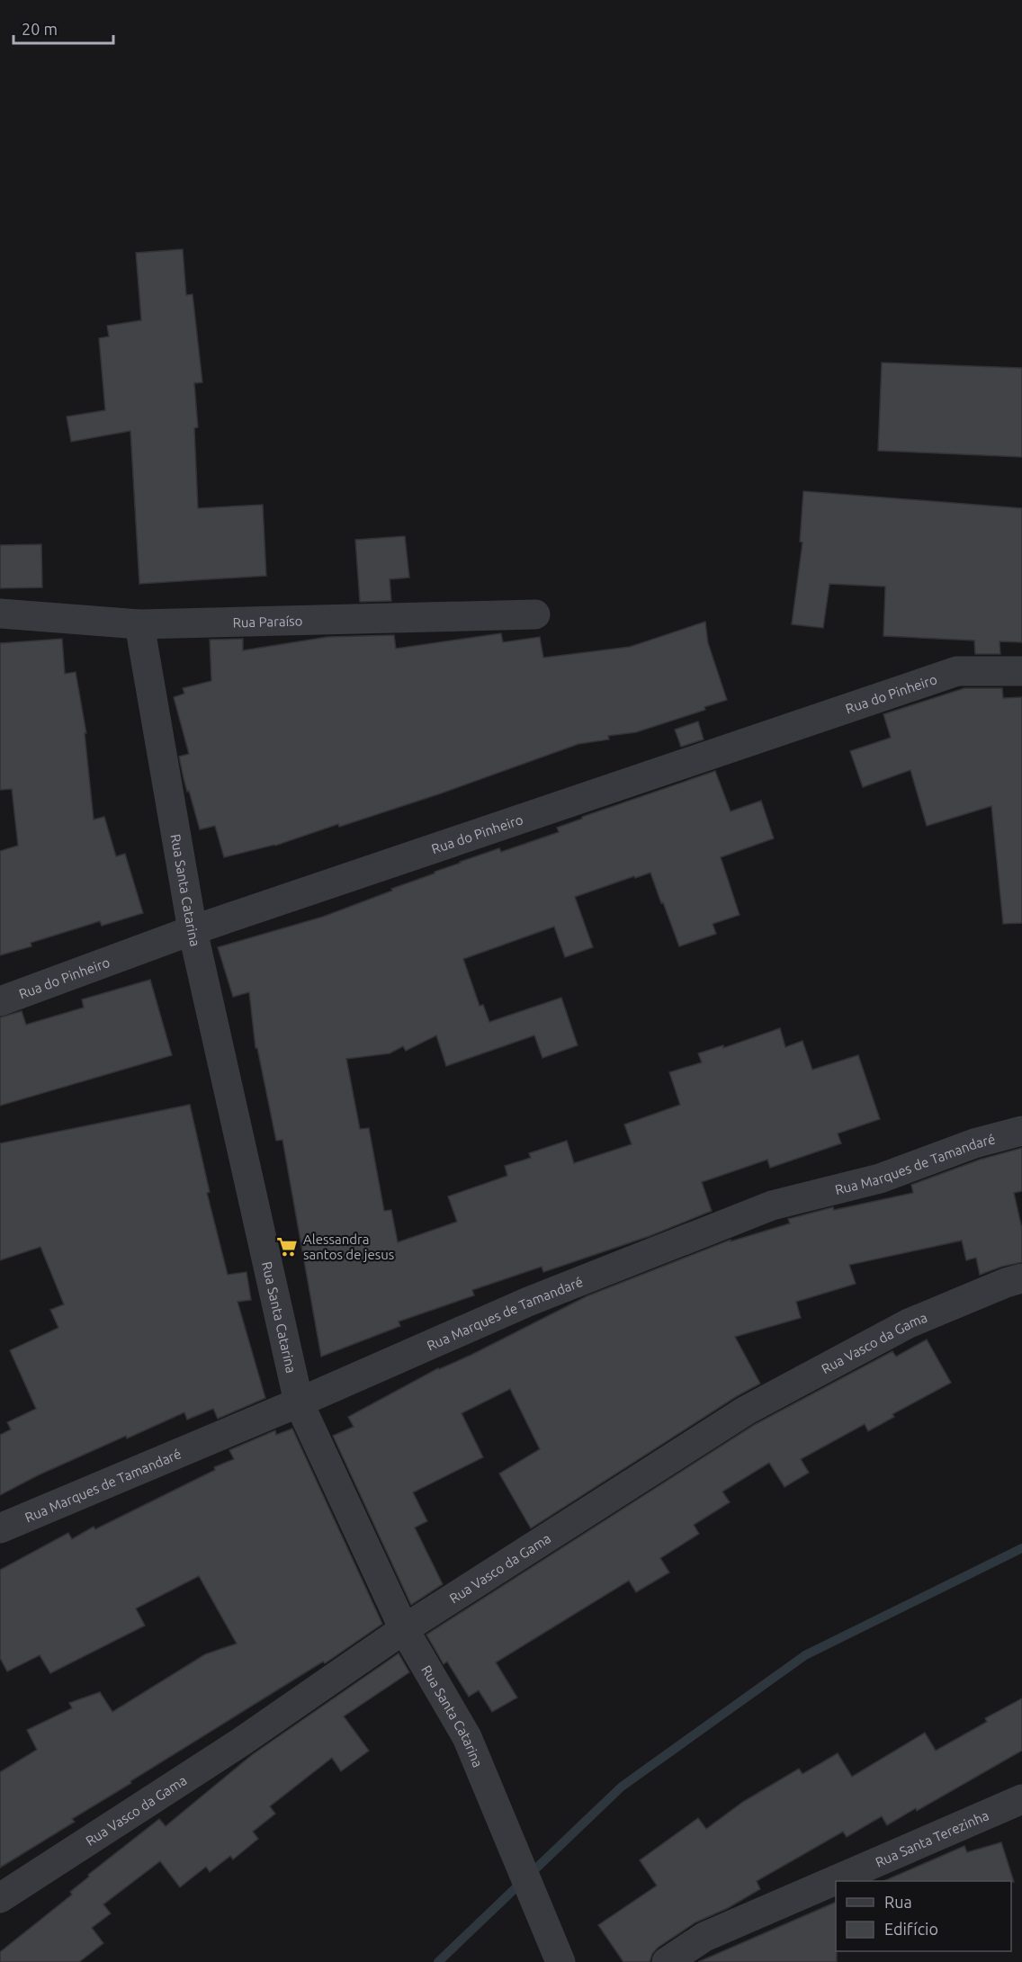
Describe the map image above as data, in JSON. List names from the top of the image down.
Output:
{
  "streets": {
    "street": [
      "Rua Paraíso",
      "Rua do Pinheiro",
      "Rua Santa Catarina",
      "Rua Marques de Tamandaré",
      "Rua Vasco da Gama",
      "Rua Santa Terezinha"
    ]
  },
  "crossings": [
    ["Rua Paraíso", "Rua Santa Catarina"],
    ["Rua do Pinheiro", "Rua Santa Catarina"],
    ["Rua Santa Catarina", "Rua Marques de Tamandaré"],
    ["Rua Santa Catarina", "Rua Vasco da Gama"]
  ],
  "places": {
    "supermarket": ["Alessandra santos de jesus"]
  },
  "legend": ["Rua", "Edifício"],
  "scale_bar": "20 m"
}
